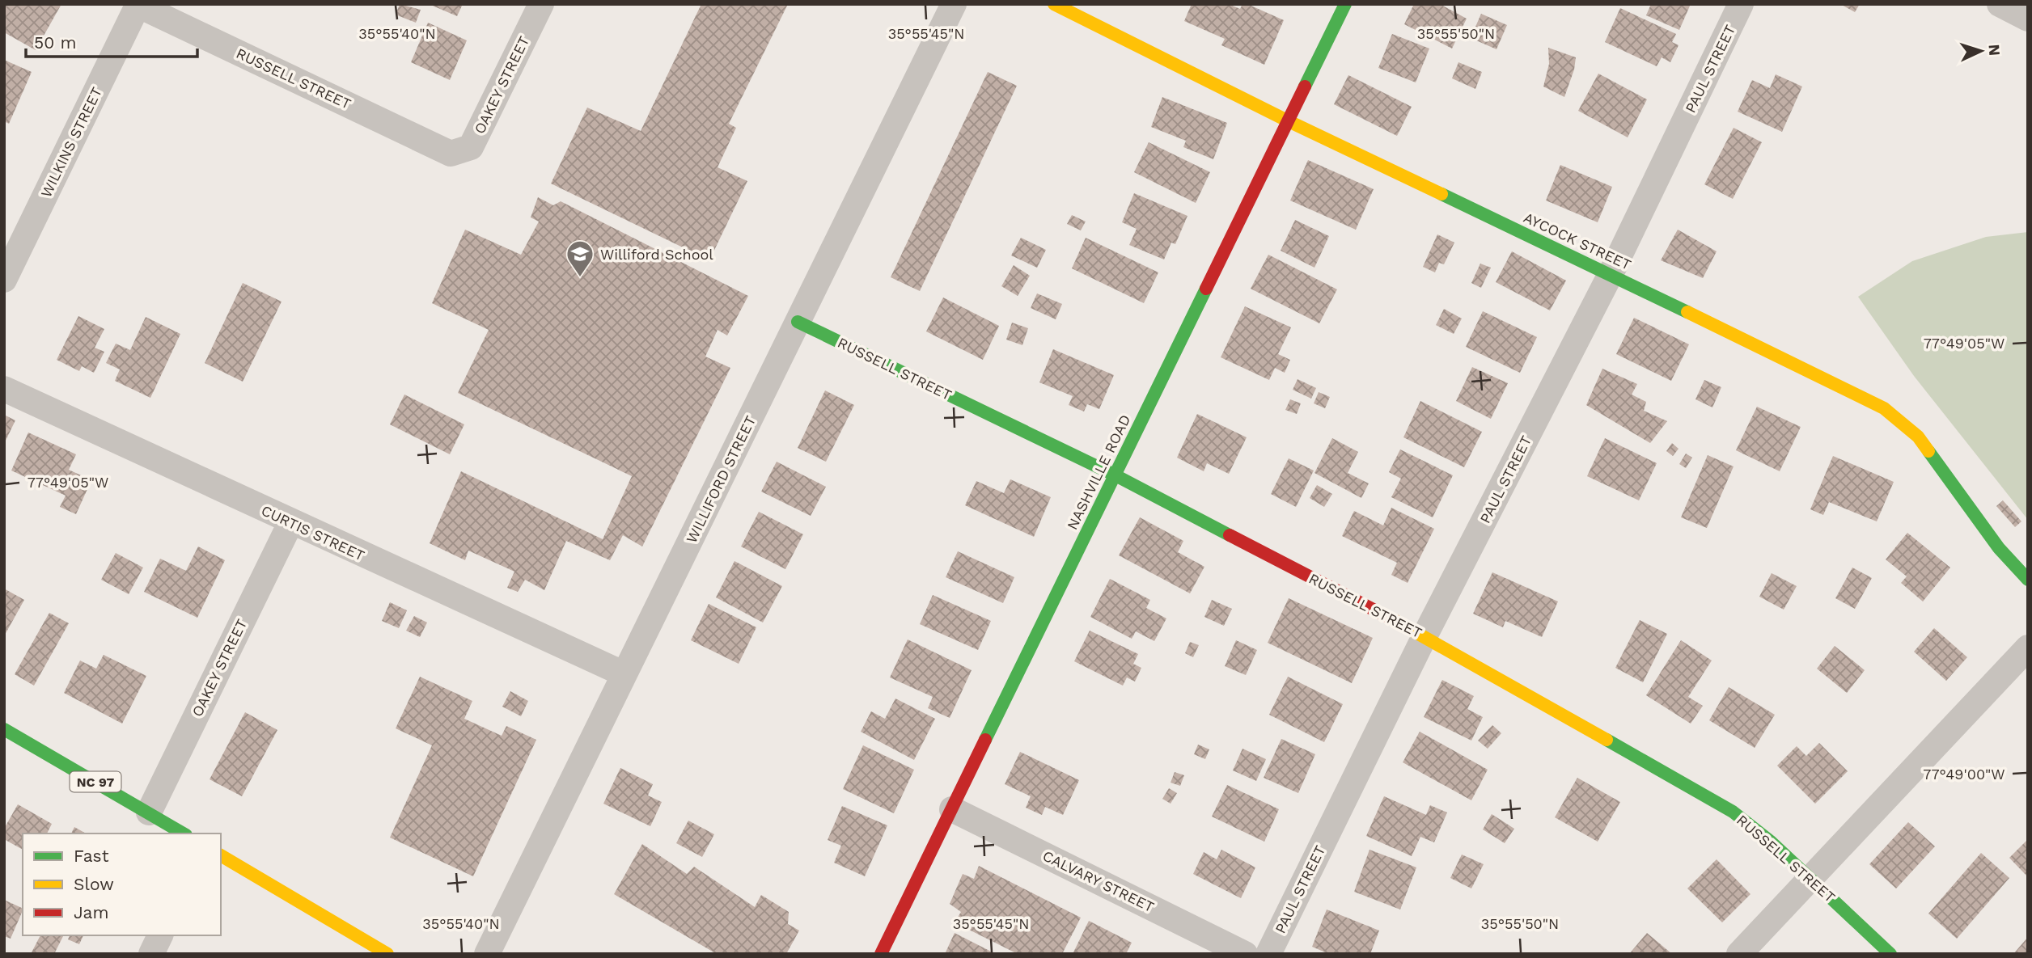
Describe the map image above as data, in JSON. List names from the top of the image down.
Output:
{
  "streets": {
    "street": [
      "PAUL STREET",
      "RUSSELL STREET",
      "OAKEY STREET",
      "WILKINS STREET",
      "AYCOCK STREET",
      "NASHVILLE ROAD",
      "WILLIFORD STREET",
      "CURTIS STREET",
      "NC 97",
      "CALVARY STREET"
    ]
  },
  "crossings": [
    ["PAUL STREET", "RUSSELL STREET"],
    ["PAUL STREET", "AYCOCK STREET"],
    ["RUSSELL STREET", "OAKEY STREET"],
    ["RUSSELL STREET", "WILKINS STREET"],
    ["RUSSELL STREET", "NASHVILLE ROAD"],
    ["RUSSELL STREET", "WILLIFORD STREET"],
    ["OAKEY STREET", "CURTIS STREET"],
    ["OAKEY STREET", "NC 97"],
    ["AYCOCK STREET", "NASHVILLE ROAD"],
    ["NASHVILLE ROAD", "CALVARY STREET"],
    ["WILLIFORD STREET", "CURTIS STREET"]
  ],
  "places": {
    "school or university": ["Williford School"]
  },
  "legend": ["Fast", "Slow", "Jam"],
  "scale_bar": "50 m",
  "north": "right",
  "coordinates": [
    "35°55'40\"N",
    "35°55'45\"N",
    "35°55'50\"N",
    "77°49'05\"W",
    "77°49'00\"W"
  ]
}
